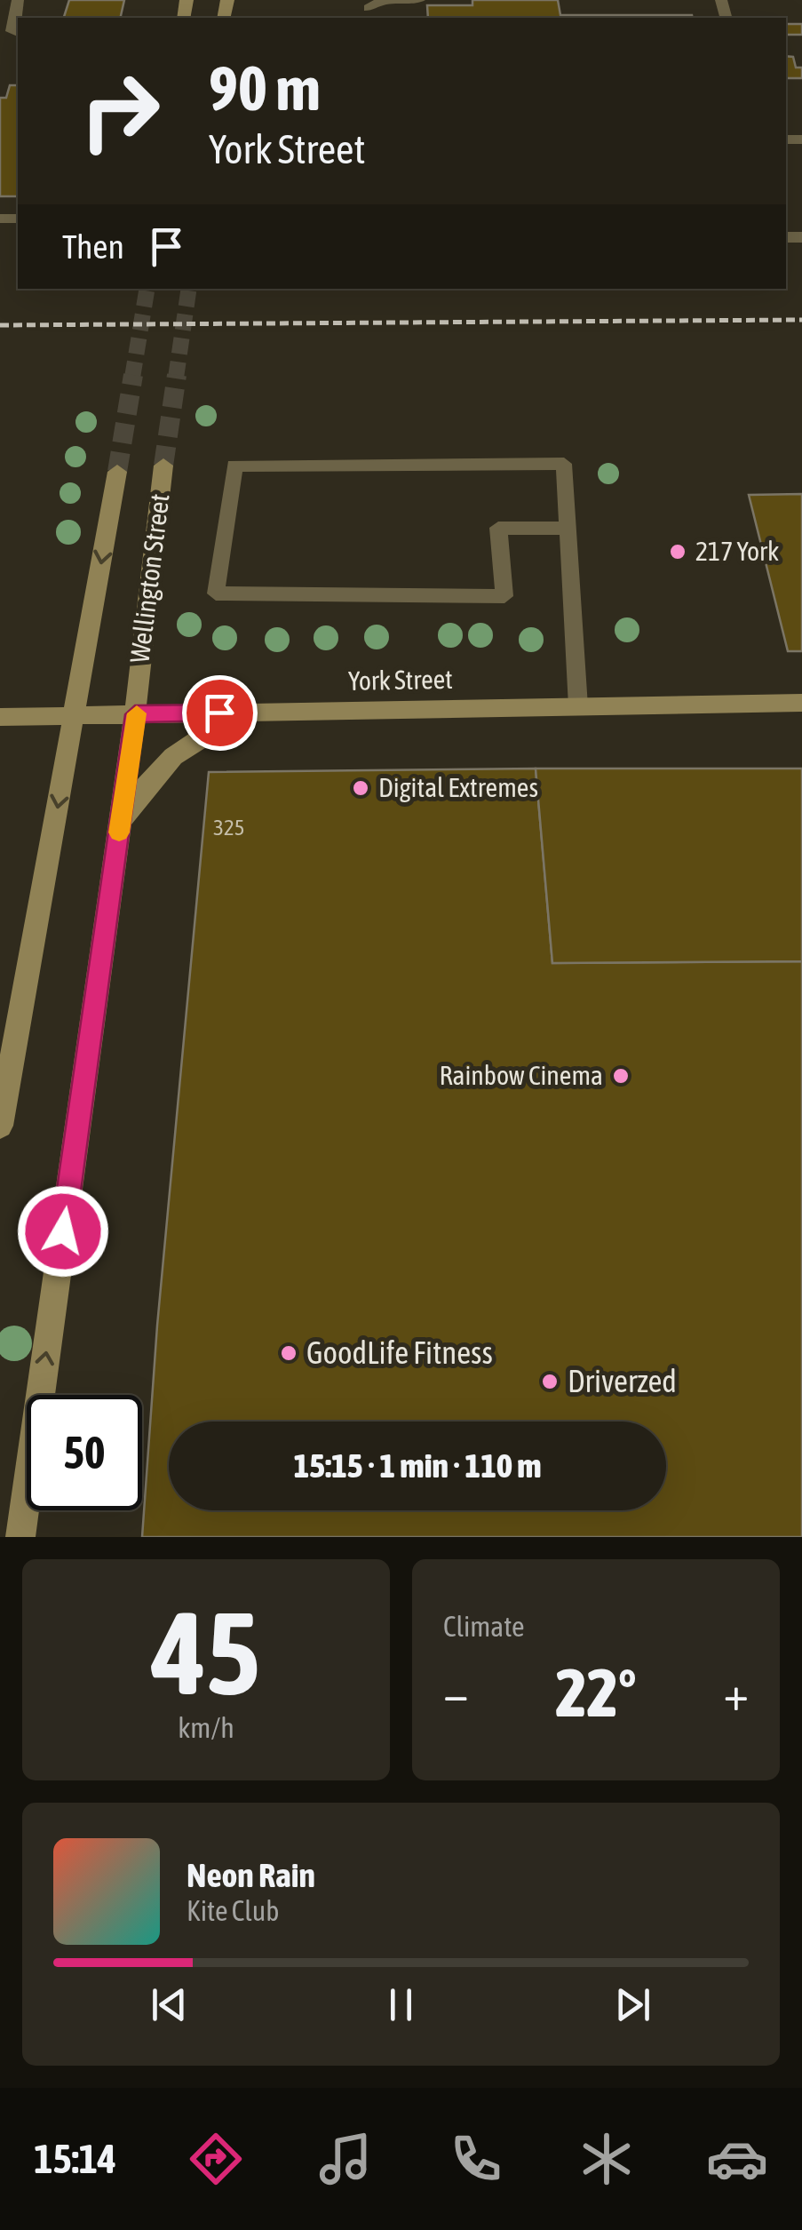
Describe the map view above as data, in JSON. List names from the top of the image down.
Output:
{
  "streets": {
    "main road": ["Wellington Street", "York Street"]
  },
  "crossings": [
    ["Wellington Street", "York Street"]
  ],
  "places": [
    "217 York",
    "Digital Extremes",
    "Rainbow Cinema",
    "GoodLife Fitness",
    "Driverzed"
  ],
  "house_numbers": ["325"],
  "page": {
    "turn": ["90 m", "York Street"],
    "then": "Then",
    "limit": "50",
    "trip": "15:15 · 1 min · 110 m",
    "tile": [
      ["45", "km/h"],
      "Climate"
    ],
    "heat": ["−", "22°", "+"],
    "song": ["Neon Rain", "Kite Club"],
    "tabs": "15:14"
  }
}
